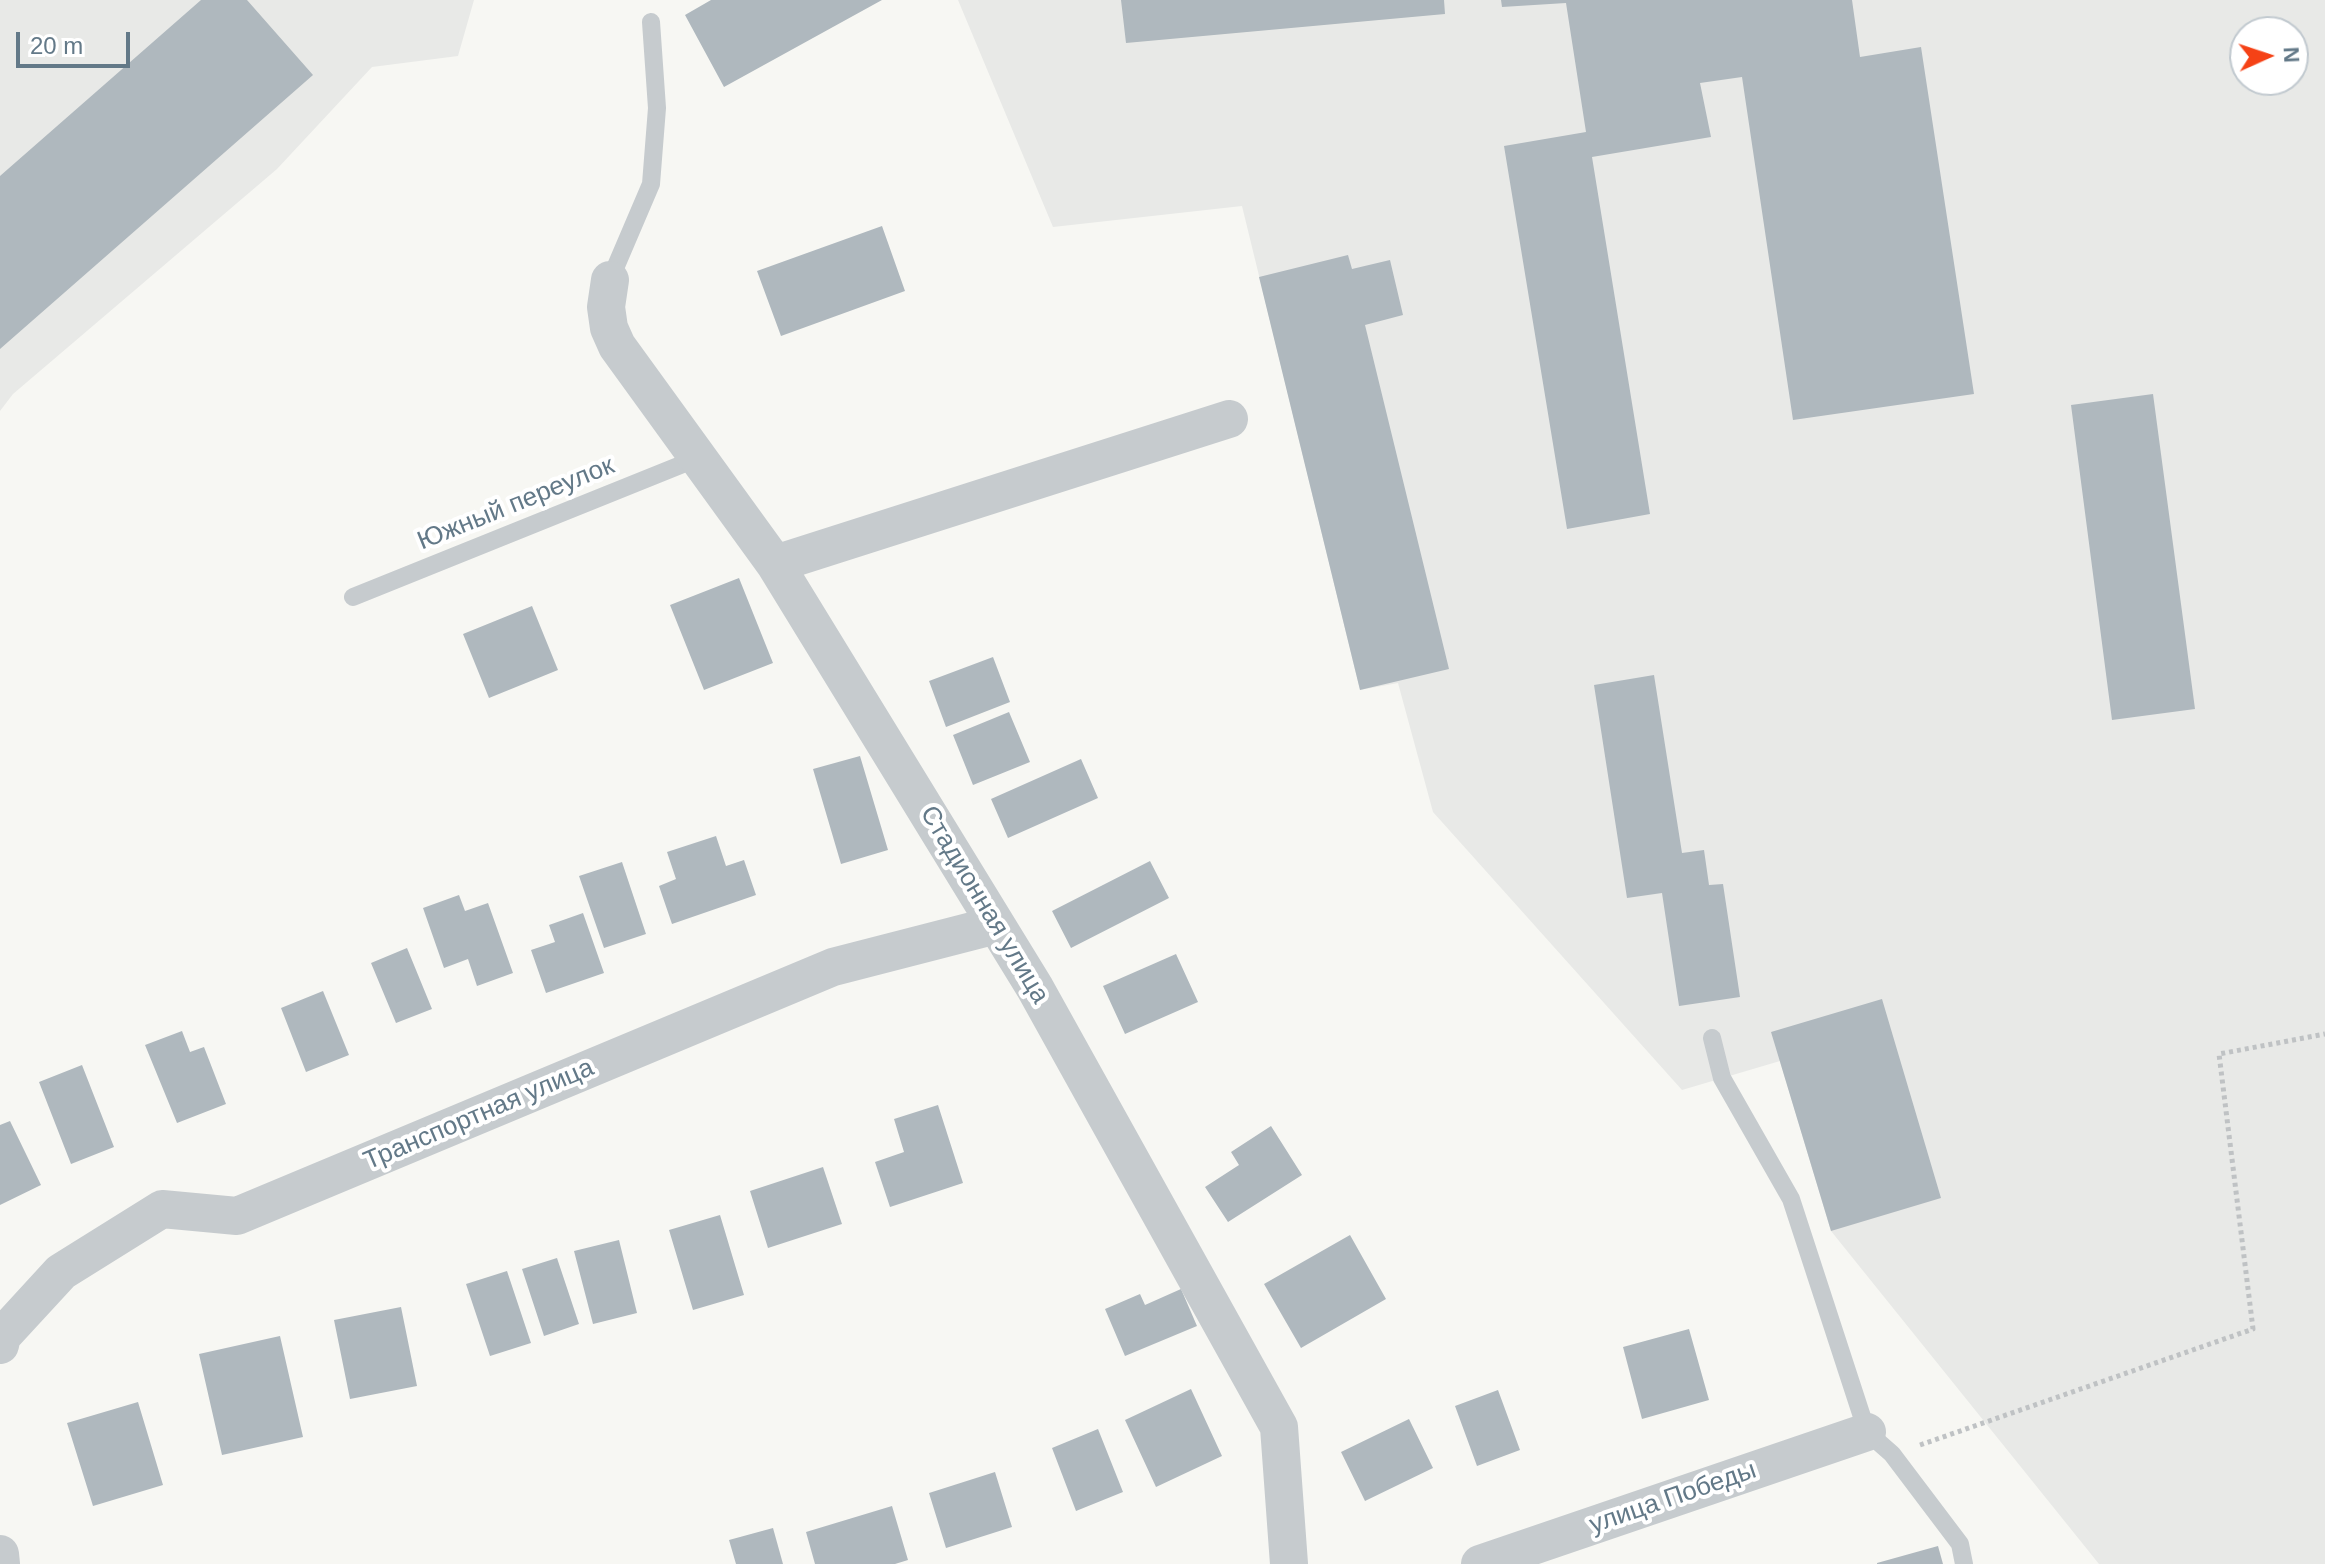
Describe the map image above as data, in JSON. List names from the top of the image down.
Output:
{
  "streets": {
    "street": ["Стадионная улица", "Транспортная улица", "улица Победы"],
    "lane": ["Южный переулок"]
  },
  "crossings": [
    ["Южный переулок", "Стадионная улица"],
    ["Стадионная улица", "Транспортная улица"]
  ],
  "scale_bar": "20 m",
  "north": "right"
}
